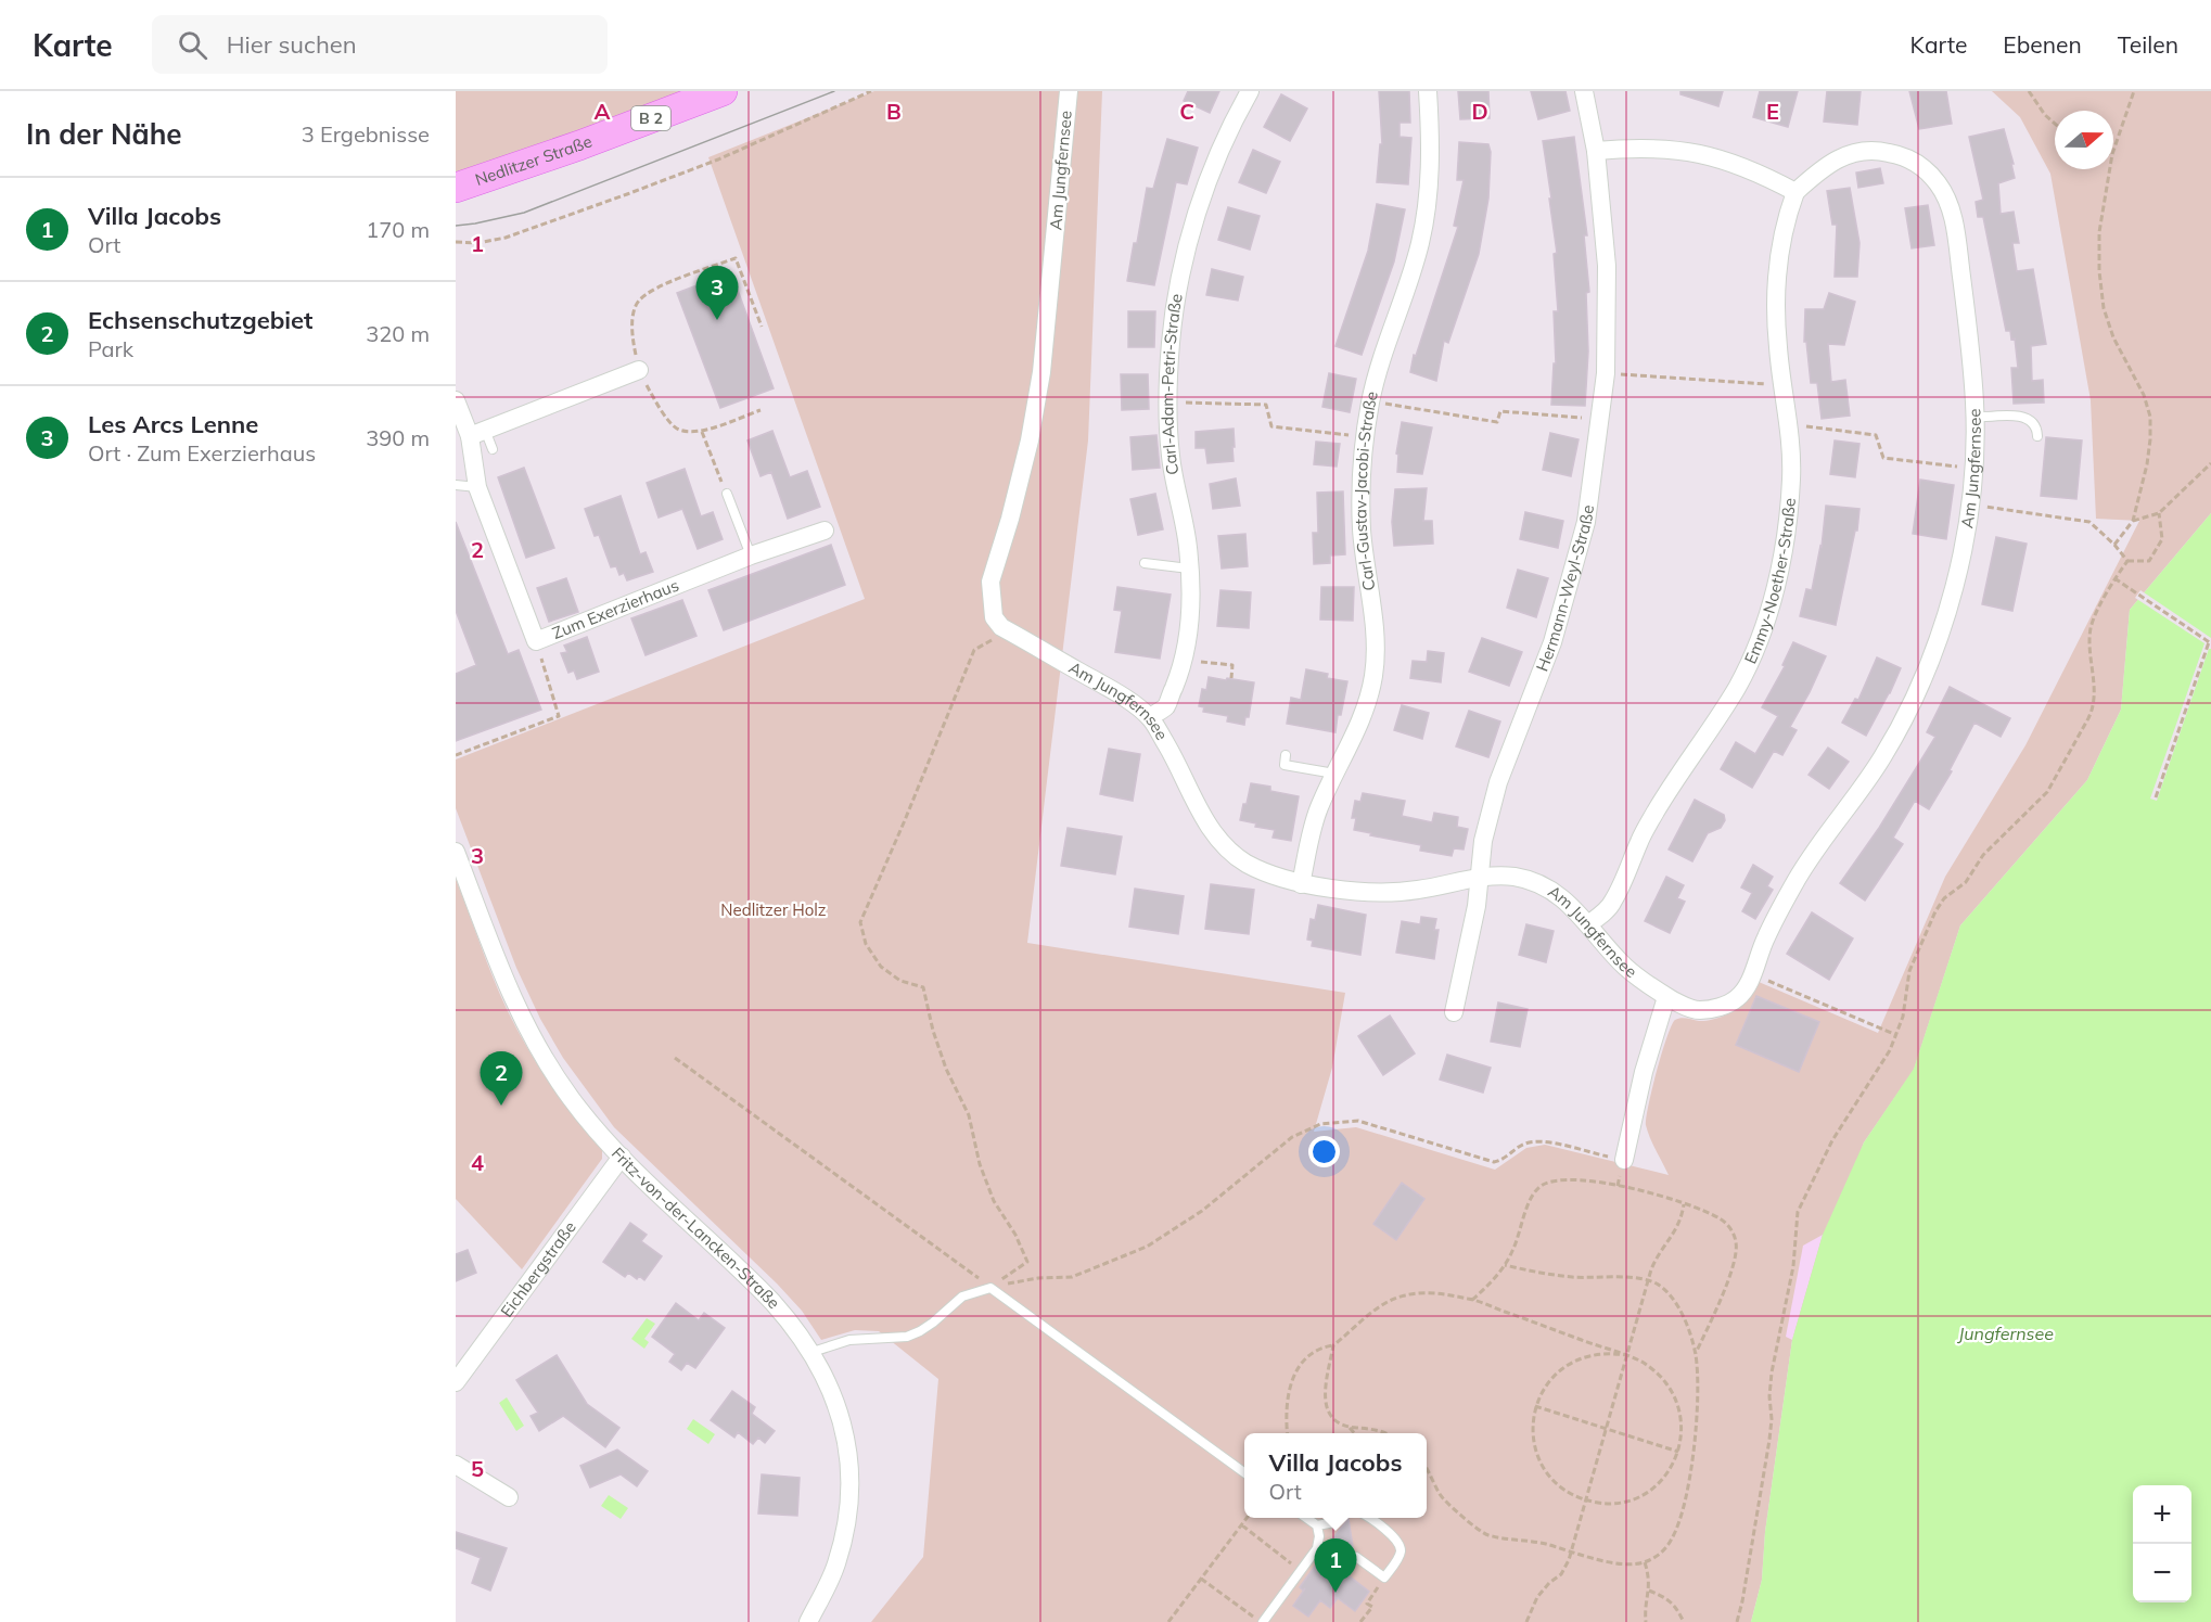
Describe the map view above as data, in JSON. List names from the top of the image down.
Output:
{
  "streets": {
    "main road": ["B 2", "Nedlitzer Straße"],
    "street": [
      "Am Jungfernsee",
      "Carl-Adam-Petri-Straße",
      "Carl-Gustav-Jacobi-Straße",
      "Emmy-Noether-Straße",
      "Hermann-Weyl-Straße",
      "Zum Exerzierhaus",
      "Fritz-von-der-Lancken-Straße",
      "Eichbergstraße"
    ]
  },
  "crossings": [
    ["Am Jungfernsee", "Carl-Adam-Petri-Straße"],
    ["Am Jungfernsee", "Carl-Gustav-Jacobi-Straße"],
    ["Am Jungfernsee", "Emmy-Noether-Straße"],
    ["Am Jungfernsee", "Hermann-Weyl-Straße"],
    ["Fritz-von-der-Lancken-Straße", "Eichbergstraße"]
  ],
  "water": ["Jungfernsee"],
  "parks": ["Nedlitzer Holz"],
  "north": "right",
  "page": {
    "header": "Karte",
    "search": "Hier suchen",
    "nav": ["Karte", "Ebenen", "Teilen"],
    "heading": ["In der Nähe", "3 Ergebnisse"],
    "list": [
      {
        "mark": "1",
        "name": "Villa Jacobs",
        "note": "Ort",
        "value": "170 m"
      },
      {
        "mark": "2",
        "name": "Echsenschutzgebiet",
        "note": "Park",
        "value": "320 m"
      },
      {
        "mark": "3",
        "name": "Les Arcs Lenne",
        "note": "Ort · Zum Exerzierhaus",
        "value": "390 m"
      }
    ],
    "pins": ["3", "2", "1"],
    "popup": ["Villa Jacobs", "Ort"],
    "map_buttons": ["+", "−"]
  },
  "grid": {
    "columns": [
      "A",
      "B",
      "C",
      "D",
      "E"
    ],
    "rows": [
      "1",
      "2",
      "3",
      "4",
      "5"
    ]
  }
}
